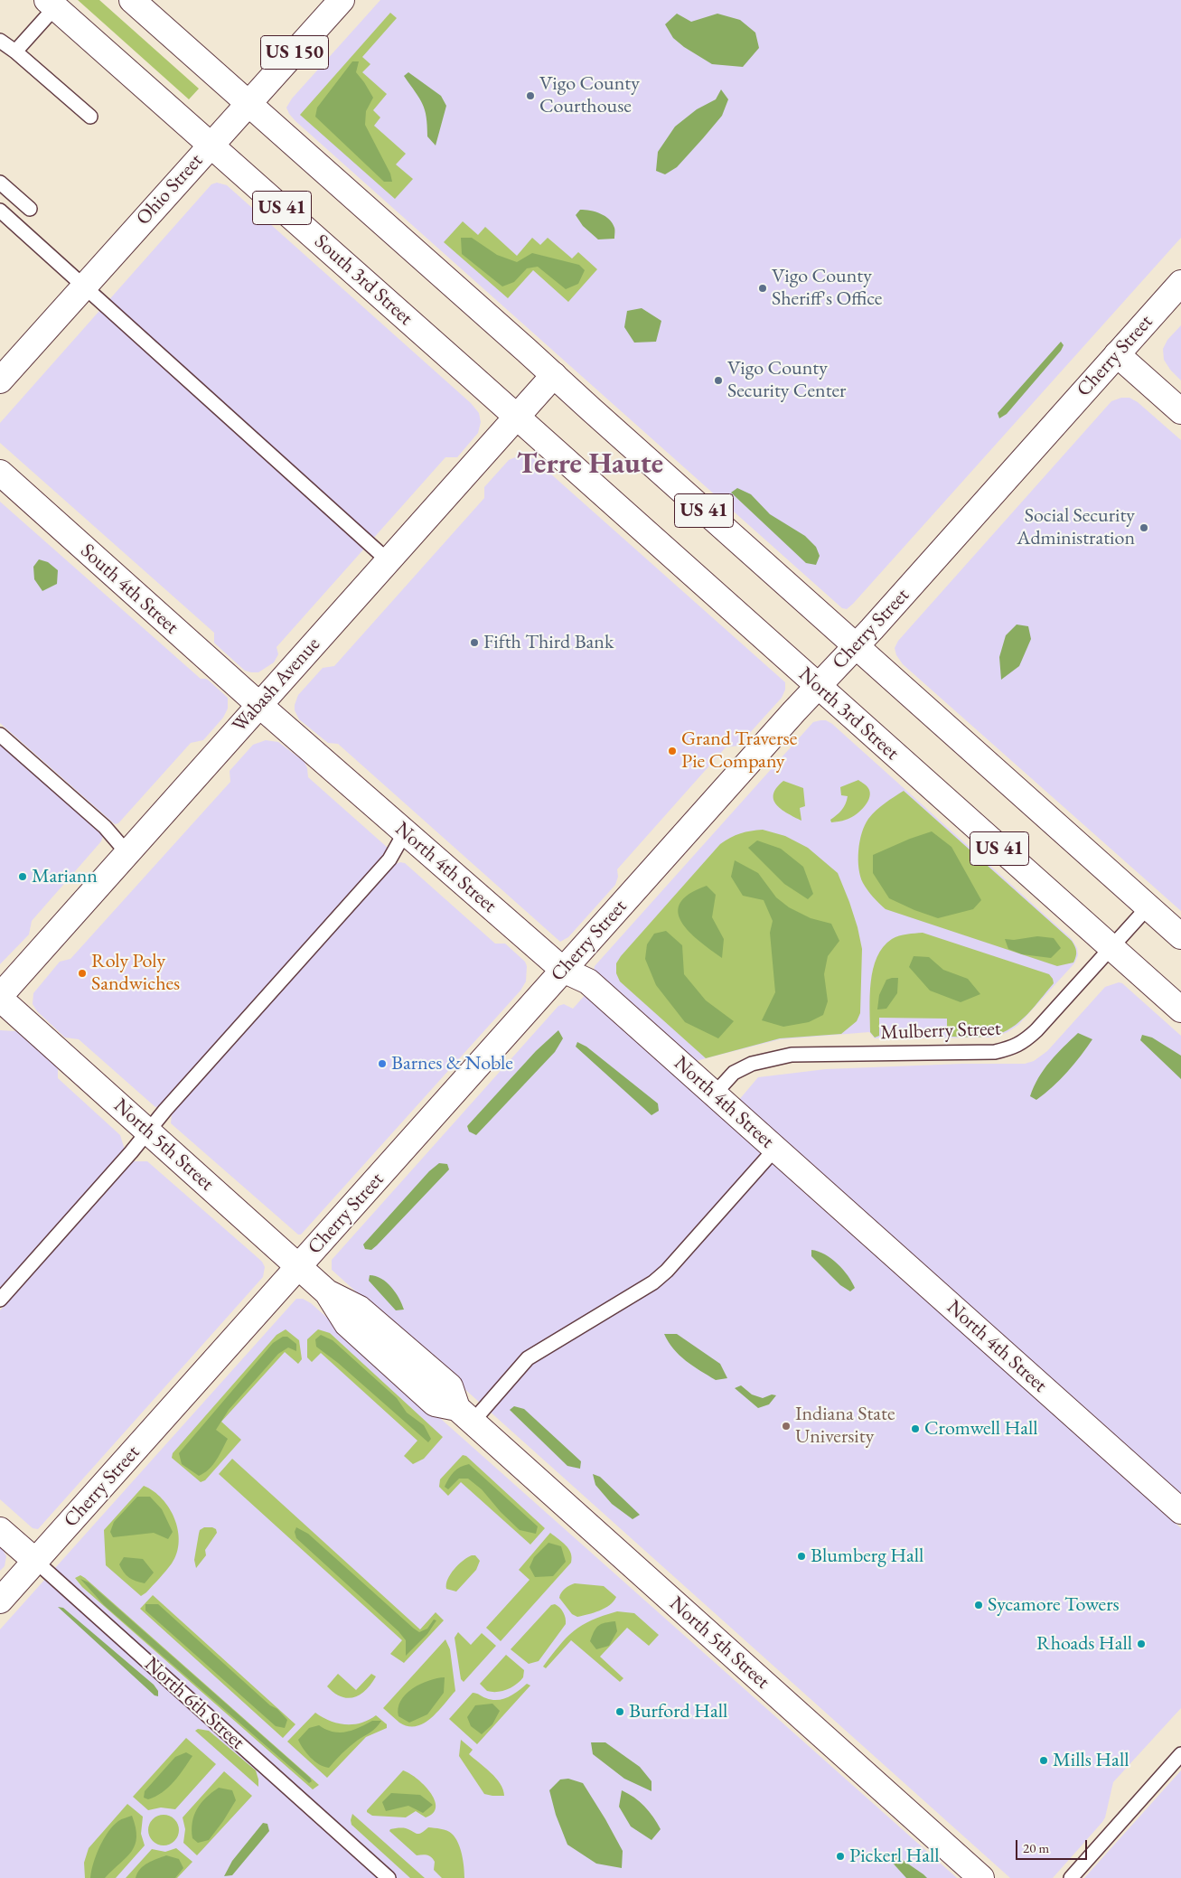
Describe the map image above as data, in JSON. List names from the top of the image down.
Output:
{
  "streets": {
    "main road": [
      "US 150",
      "Ohio Street",
      "US 41",
      "South 3rd Street",
      "Cherry Street",
      "South 4th Street",
      "Wabash Avenue",
      "North 3rd Street",
      "North 4th Street",
      "North 5th Street",
      "North 6th Street"
    ],
    "lane": ["Mulberry Street"]
  },
  "crossings": [
    ["Ohio Street", "US 41"],
    ["Ohio Street", "South 3rd Street"],
    ["US 41", "Cherry Street"],
    ["US 41", "Wabash Avenue"],
    ["US 41", "Mulberry Street"],
    ["South 3rd Street", "Wabash Avenue"],
    ["South 3rd Street", "North 3rd Street"],
    ["Cherry Street", "North 3rd Street"],
    ["Cherry Street", "North 4th Street"],
    ["Cherry Street", "North 5th Street"],
    ["Cherry Street", "North 6th Street"],
    ["South 4th Street", "Wabash Avenue"],
    ["South 4th Street", "North 4th Street"],
    ["Wabash Avenue", "North 3rd Street"],
    ["Wabash Avenue", "North 4th Street"],
    ["Wabash Avenue", "North 5th Street"],
    ["North 3rd Street", "Mulberry Street"],
    ["North 4th Street", "Mulberry Street"]
  ],
  "districts": ["Terre Haute"],
  "places": [
    "Vigo County Courthouse",
    "Vigo County Sheriff's Office",
    "Vigo County Security Center",
    "Social Security Administration",
    "Fifth Third Bank",
    "Grand Traverse Pie Company",
    "Mariann",
    "Roly Poly Sandwiches",
    "Barnes & Noble",
    "Indiana State University",
    "Cromwell Hall",
    "Blumberg Hall",
    "Sycamore Towers",
    "Rhoads Hall",
    "Burford Hall",
    "Mills Hall",
    "Pickerl Hall"
  ],
  "scale_bar": "20 m"
}
